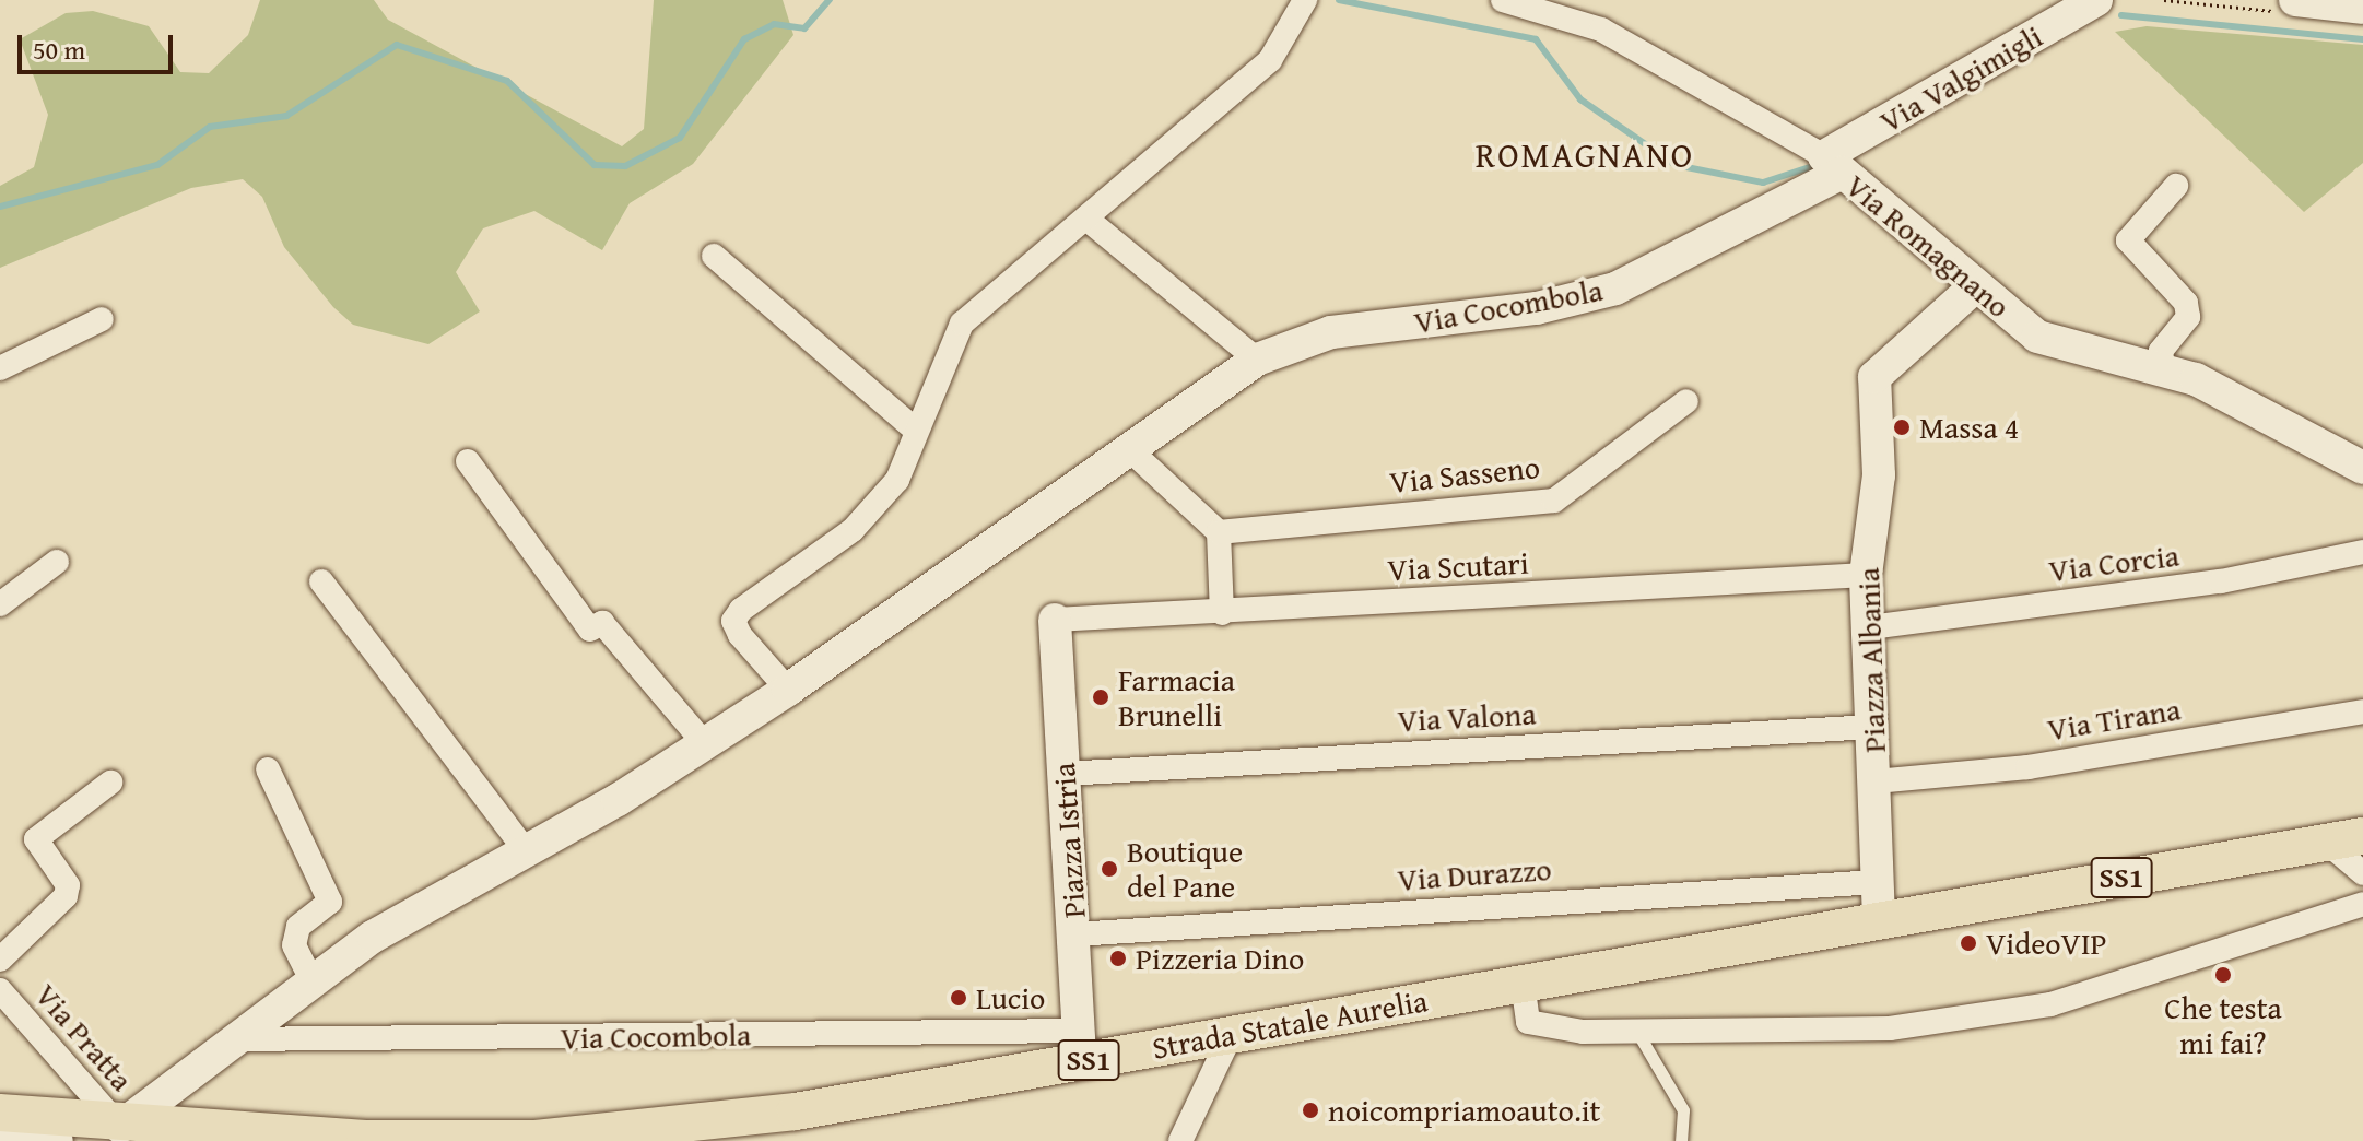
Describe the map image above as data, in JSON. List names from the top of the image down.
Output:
{
  "streets": {
    "main road": ["SS1", "Strada Statale Aurelia"],
    "street": [
      "Via Valgimigli",
      "Via Romagnano",
      "Via Cocombola",
      "Via Sasseno",
      "Via Corcia",
      "Via Scutari",
      "Piazza Albania",
      "Via Valona",
      "Via Tirana",
      "Piazza Istria",
      "Via Durazzo",
      "Via Pratta"
    ]
  },
  "crossings": [
    ["Via Valgimigli", "Via Romagnano"],
    ["Via Valgimigli", "Via Cocombola"],
    ["Via Romagnano", "Via Cocombola"],
    ["Via Romagnano", "Piazza Albania"],
    ["Via Cocombola", "Piazza Istria"],
    ["Via Cocombola", "Strada Statale Aurelia"],
    ["Via Cocombola", "Via Pratta"],
    ["Via Corcia", "Piazza Albania"],
    ["Via Scutari", "Piazza Albania"],
    ["Via Scutari", "Piazza Istria"],
    ["Piazza Albania", "Via Valona"],
    ["Piazza Albania", "Via Tirana"],
    ["Piazza Albania", "Via Durazzo"],
    ["Piazza Albania", "Strada Statale Aurelia"],
    ["Via Valona", "Piazza Istria"],
    ["Piazza Istria", "Via Durazzo"],
    ["Piazza Istria", "Strada Statale Aurelia"],
    ["Strada Statale Aurelia", "Via Pratta"]
  ],
  "districts": ["ROMAGNANO"],
  "places": [
    "Massa 4",
    "Farmacia Brunelli",
    "Boutique del Pane",
    "VideoVIP",
    "Pizzeria Dino",
    "Che testa mi fai?",
    "Lucio",
    "noicompriamoauto.it"
  ],
  "scale_bar": "50 m"
}
